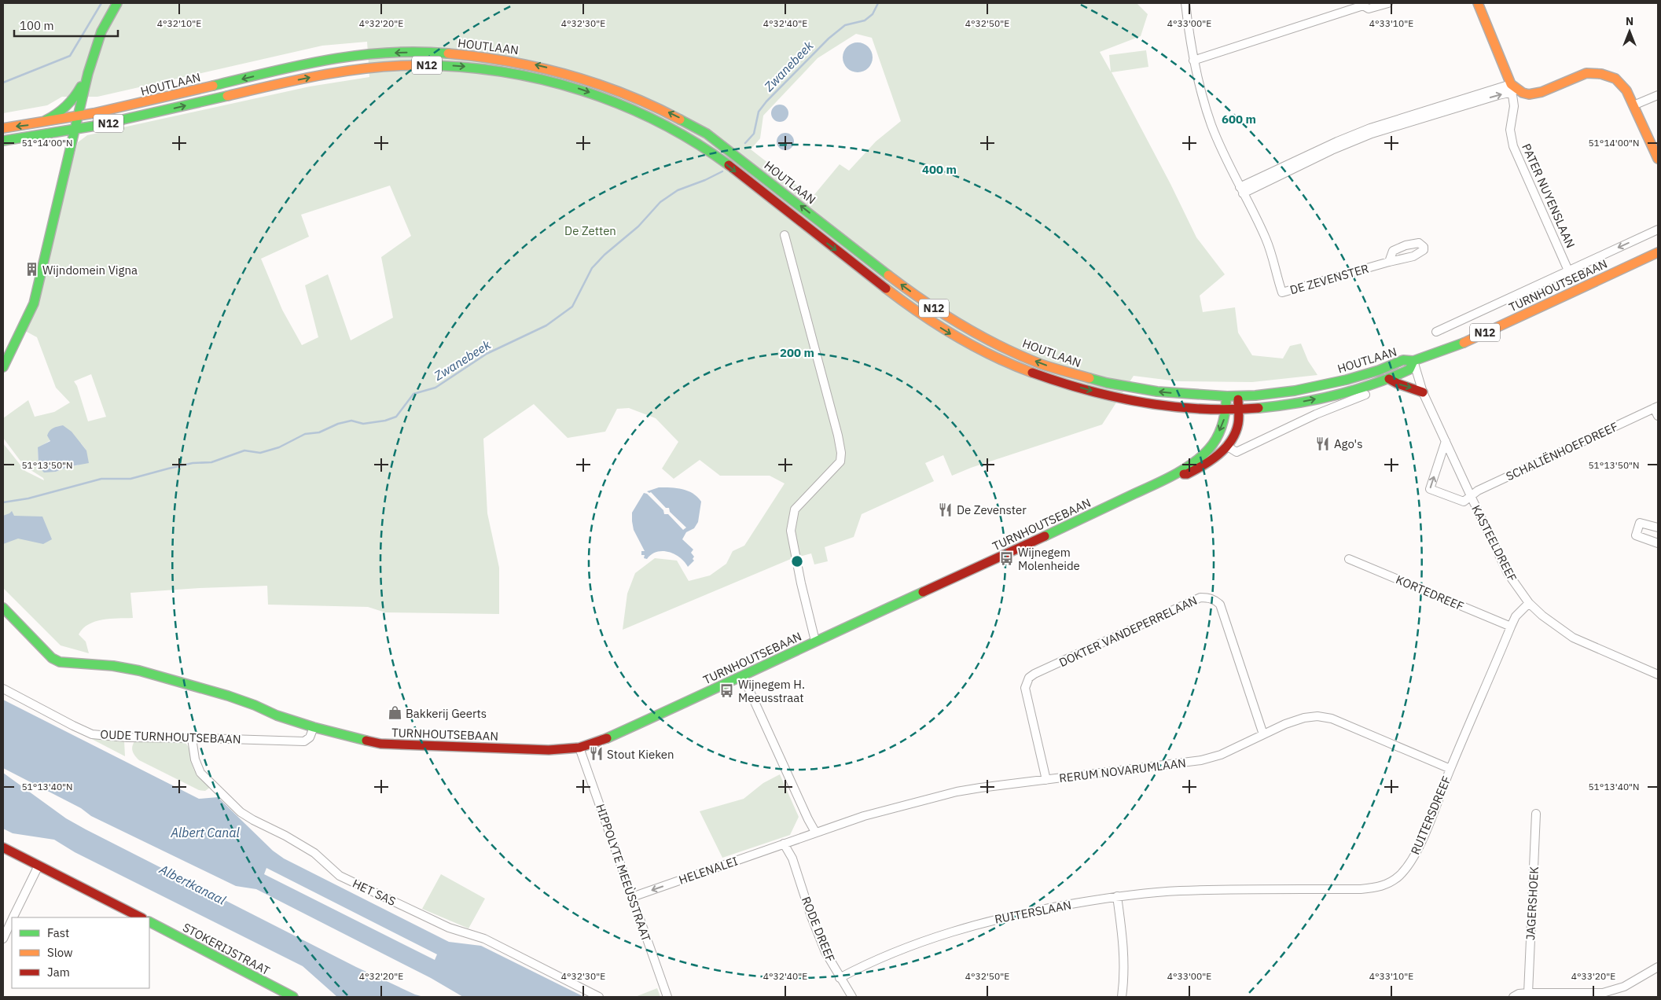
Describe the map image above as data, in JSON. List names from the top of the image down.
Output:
{
  "streets": {
    "main road": [
      "HOUTLAAN",
      "N12",
      "PATER NUYENSLAAN",
      "TURNHOUTSEBAAN",
      "STOKERIJSTRAAT"
    ],
    "street": [
      "DE ZEVENSTER",
      "SCHALIËNHOEFDREEF",
      "KASTEELDREEF",
      "KORTEDREEF",
      "DOKTER VANDEPERRELAAN",
      "OUDE TURNHOUTSEBAAN",
      "RERUM NOVARUMLAAN",
      "RUITERSDREEF",
      "HELENALEI",
      "HIPPOLYTE MEEÙSSTRAAT",
      "HET SAS",
      "JAGERSHOEK",
      "RUITERSLAAN",
      "RODE DREEF"
    ]
  },
  "crossings": [
    ["HOUTLAAN", "TURNHOUTSEBAAN"],
    ["HOUTLAAN", "KASTEELDREEF"],
    ["PATER NUYENSLAAN", "TURNHOUTSEBAAN"],
    ["TURNHOUTSEBAAN", "KASTEELDREEF"],
    ["TURNHOUTSEBAAN", "OUDE TURNHOUTSEBAAN"],
    ["TURNHOUTSEBAAN", "HIPPOLYTE MEEÙSSTRAAT"],
    ["SCHALIËNHOEFDREEF", "KASTEELDREEF"],
    ["KASTEELDREEF", "RUITERSDREEF"],
    ["KORTEDREEF", "RUITERSDREEF"],
    ["DOKTER VANDEPERRELAAN", "RERUM NOVARUMLAAN"],
    ["OUDE TURNHOUTSEBAAN", "HET SAS"],
    ["RERUM NOVARUMLAAN", "RUITERSDREEF"],
    ["RERUM NOVARUMLAAN", "HELENALEI"],
    ["RERUM NOVARUMLAAN", "RODE DREEF"],
    ["RUITERSDREEF", "RUITERSLAAN"],
    ["HELENALEI", "HIPPOLYTE MEEÙSSTRAAT"],
    ["HELENALEI", "RODE DREEF"],
    ["RUITERSLAAN", "RODE DREEF"]
  ],
  "one_way": ["HELENALEI"],
  "water": ["Zwanebeek", "Albert Canal", "Albertkanaal"],
  "parks": ["De Zetten"],
  "places": {
    "building": ["Wijndomein Vigna"],
    "restaurant": ["Ago's", "De Zevenster", "Stout Kieken"],
    "bus stop": ["Wijnegem Molenheide", "Wijnegem H. Meeusstraat"],
    "shop": ["Bakkerij Geerts"]
  },
  "legend": ["Fast", "Slow", "Jam"],
  "scale_bar": "100 m",
  "north": "top",
  "coordinates": [
    "4°32'10\"E",
    "4°32'20\"E",
    "4°32'30\"E",
    "4°32'40\"E",
    "4°32'50\"E",
    "4°33'00\"E",
    "4°33'10\"E",
    "51°14'00\"N",
    "51°13'50\"N",
    "51°13'40\"N",
    "4°33'20\"E"
  ],
  "rings": ["600 m", "400 m", "200 m"]
}
